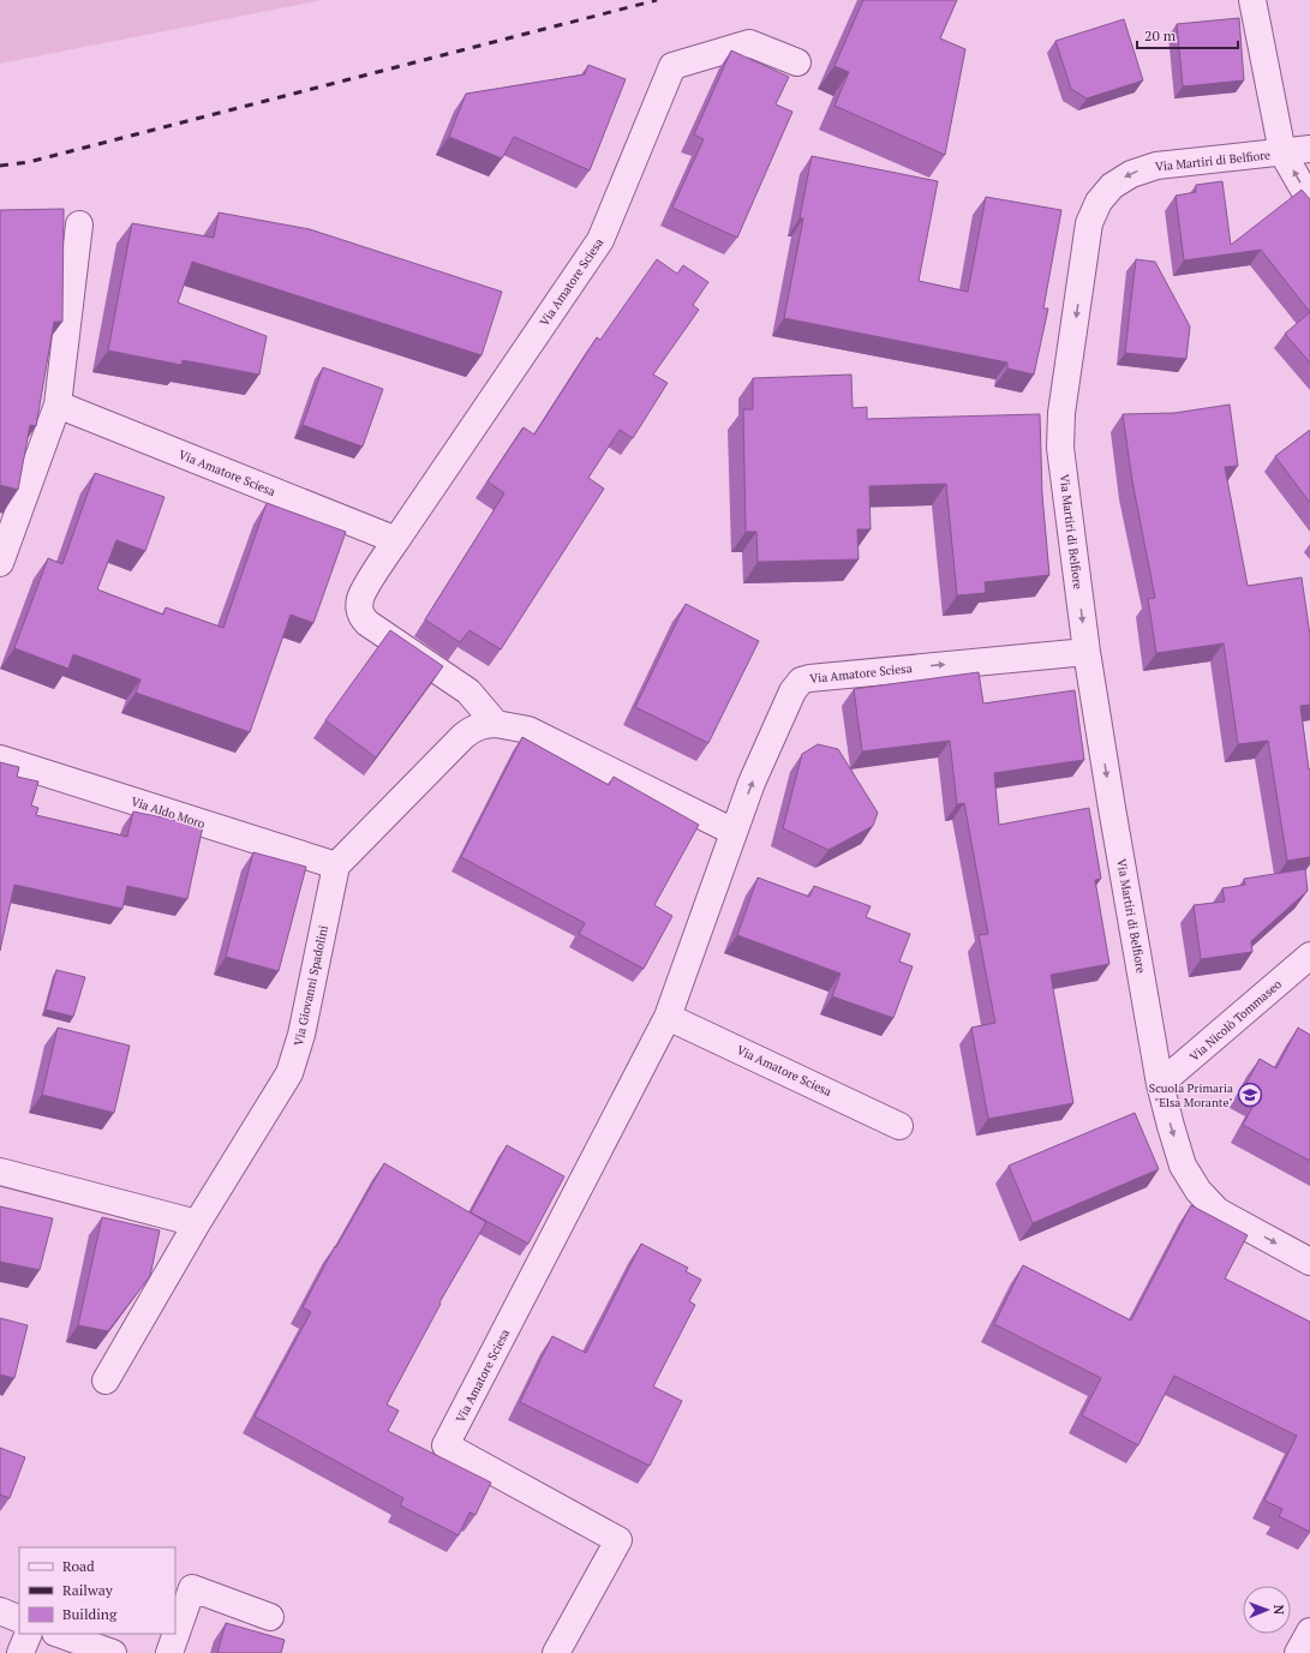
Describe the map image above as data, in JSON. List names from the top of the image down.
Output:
{
  "streets": {
    "street": [
      "Via Martiri di Belfiore",
      "Via Amatore Sciesa",
      "Via Aldo Moro",
      "Via Giovanni Spadolini",
      "Via Nicolò Tommaseo"
    ]
  },
  "crossings": [
    ["Via Martiri di Belfiore", "Via Amatore Sciesa"],
    ["Via Martiri di Belfiore", "Via Nicolò Tommaseo"],
    ["Via Aldo Moro", "Via Giovanni Spadolini"]
  ],
  "one_way": ["Via Martiri di Belfiore"],
  "places": {
    "school or university": ["Scuola Primaria \"Elsa Morante\""]
  },
  "legend": ["Road", "Railway", "Building"],
  "scale_bar": "20 m",
  "north": "right"
}
